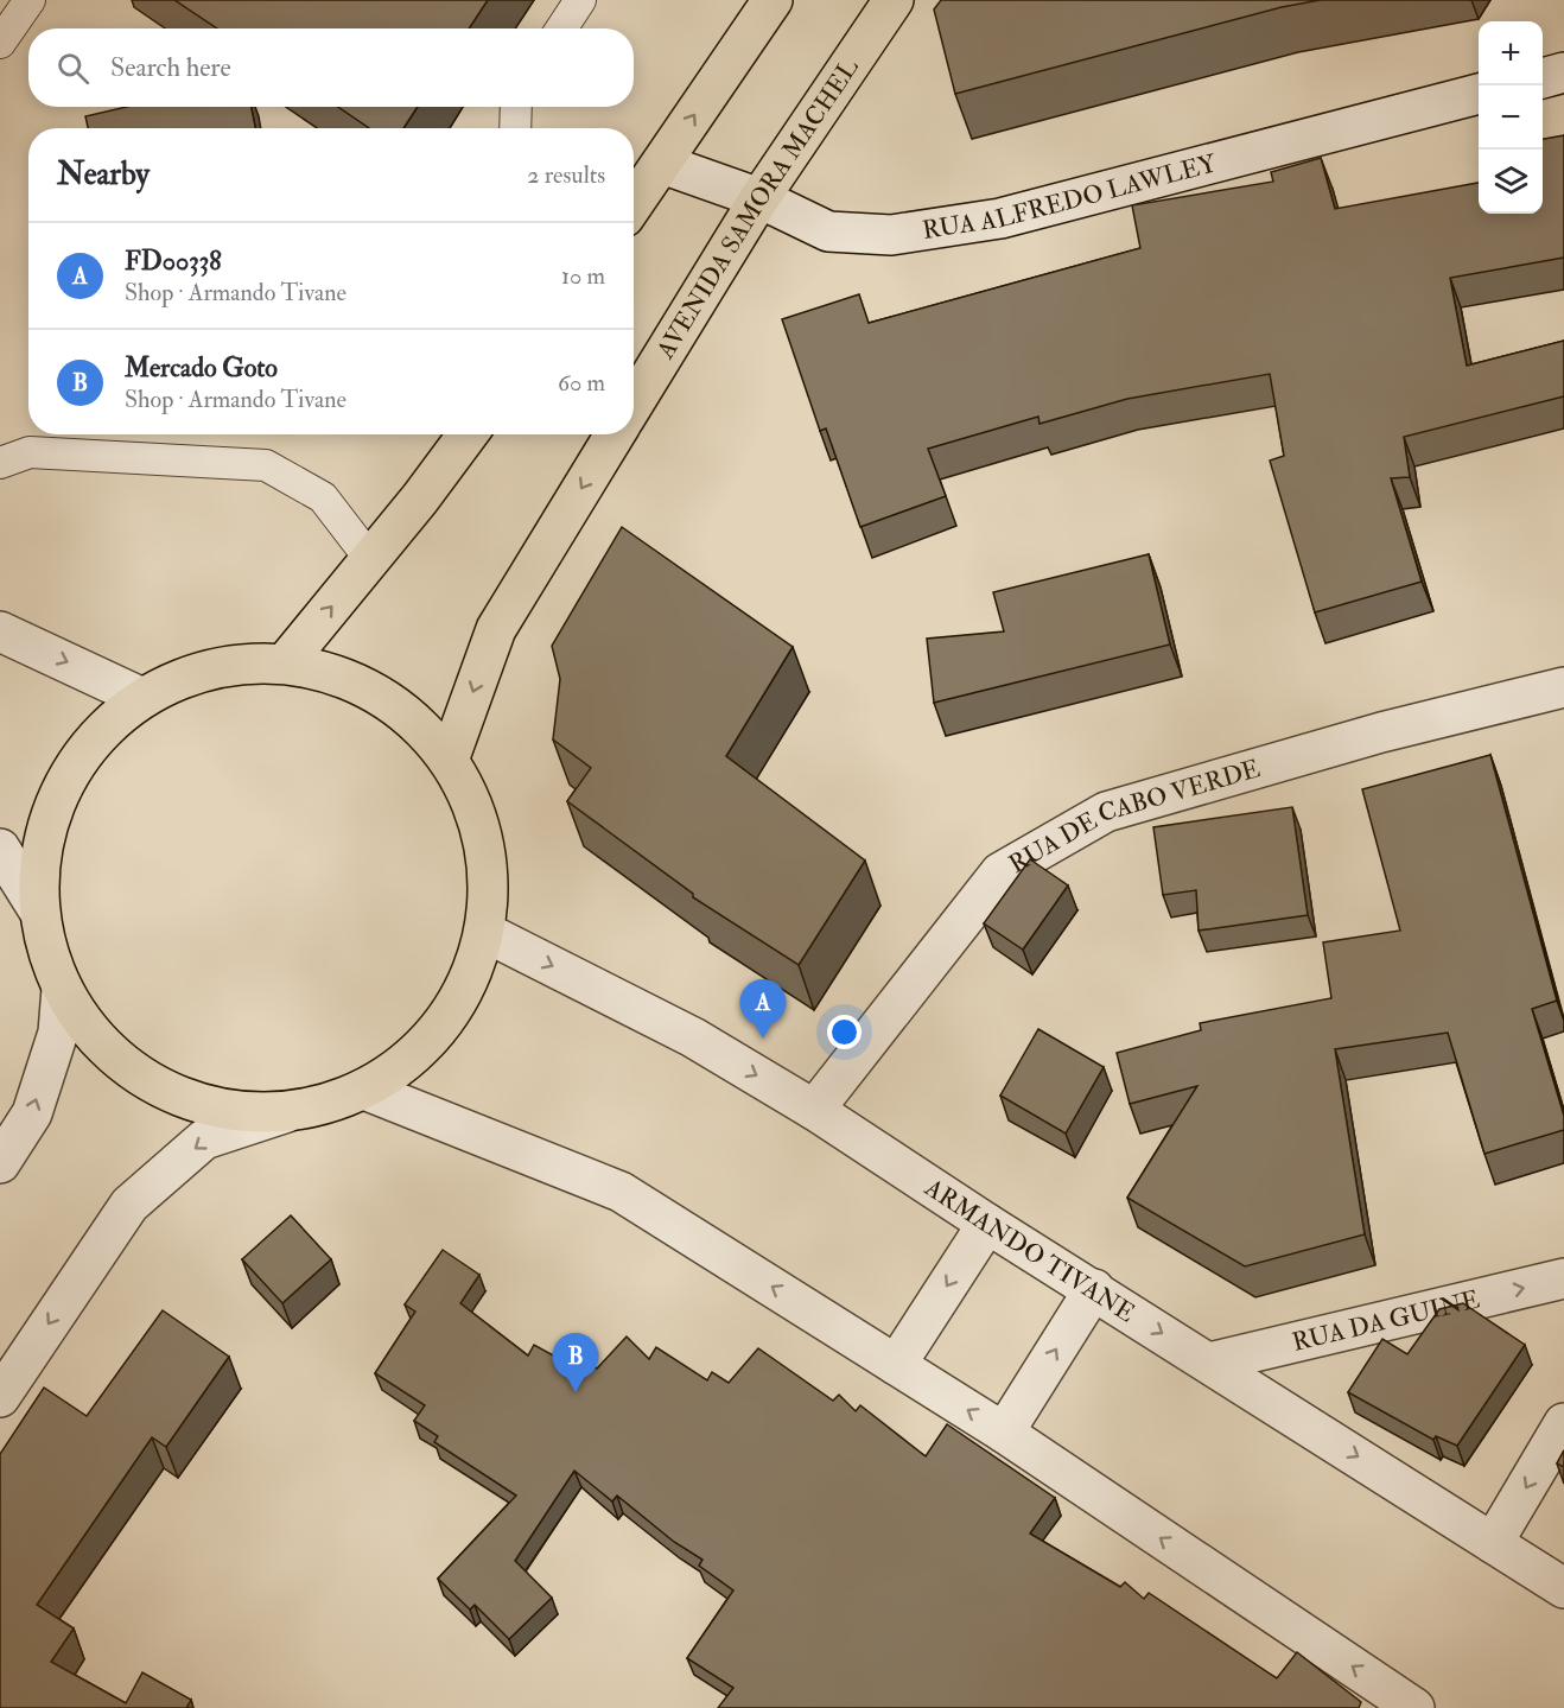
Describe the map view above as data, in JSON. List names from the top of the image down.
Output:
{
  "streets": {
    "highway": ["AVENIDA SAMORA MACHEL"],
    "street": [
      "RUA ALFREDO LAWLEY",
      "RUA DE CABO VERDE",
      "ARMANDO TIVANE",
      "RUA DA GUINE"
    ]
  },
  "crossings": [
    ["RUA ALFREDO LAWLEY", "AVENIDA SAMORA MACHEL"],
    ["RUA DE CABO VERDE", "ARMANDO TIVANE"],
    ["ARMANDO TIVANE", "RUA DA GUINE"]
  ],
  "one_way": ["RUA DA GUINE"],
  "page": {
    "map_buttons": ["+", "−"],
    "search": "Search here",
    "heading": ["Nearby", "2 results"],
    "list": [
      {
        "mark": "A",
        "name": "FD00338",
        "note": "Shop · Armando Tivane",
        "value": "10 m"
      },
      {
        "mark": "B",
        "name": "Mercado Goto",
        "note": "Shop · Armando Tivane",
        "value": "60 m"
      }
    ],
    "pins": ["A", "B"]
  }
}
